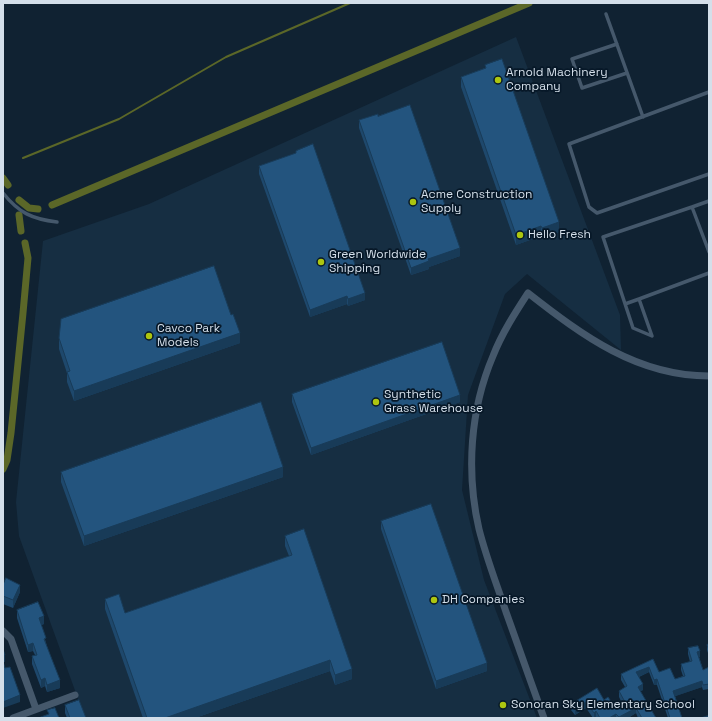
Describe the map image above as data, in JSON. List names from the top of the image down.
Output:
{
  "places": [
    "Arnold Machinery Company",
    "Acme Construction Supply",
    "Hello Fresh",
    "Green Worldwide Shipping",
    "Cavco Park Models",
    "Synthetic Grass Warehouse",
    "DH Companies",
    "Sonoran Sky Elementary School"
  ]
}
